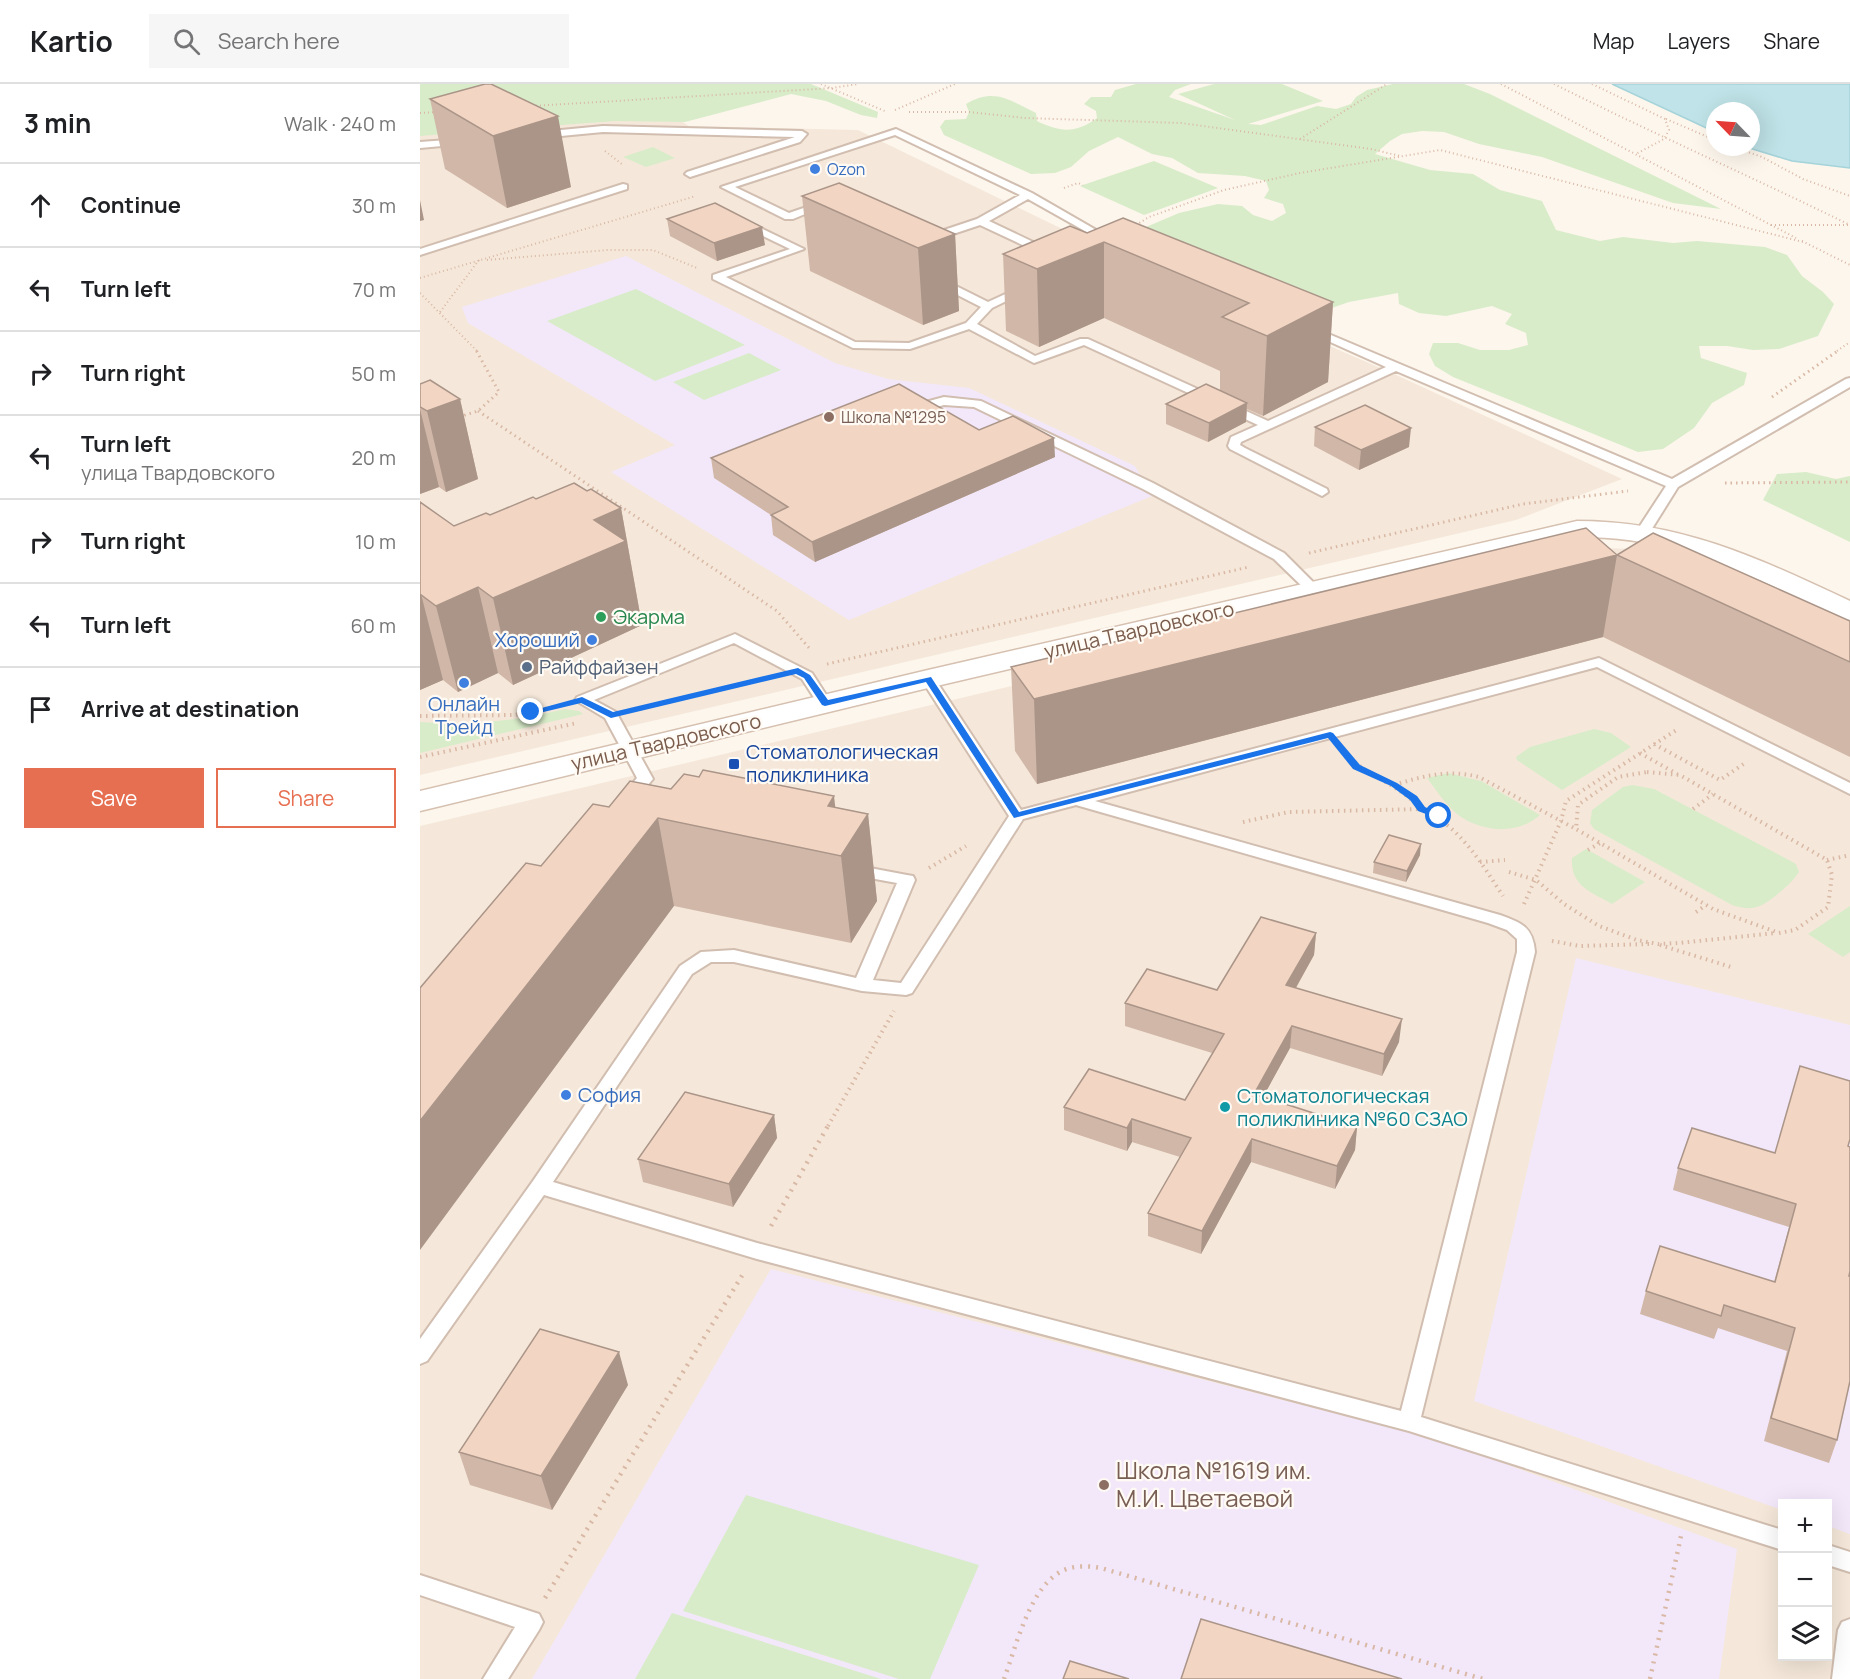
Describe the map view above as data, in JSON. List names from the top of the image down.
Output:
{
  "streets": {
    "main road": ["улица Твардовского"]
  },
  "places": {
    "other": [
      "Ozon",
      "Школа №1295",
      "Экарма",
      "Хороший",
      "Райффайзен",
      "Онлайн Трейд",
      "София",
      "Стоматологическая поликлиника №60 СЗАО",
      "Школа №1619 им. М.И. Цветаевой"
    ],
    "transit": ["Стоматологическая поликлиника"]
  },
  "north": "top left",
  "page": {
    "header": "Kartio",
    "search": "Search here",
    "nav": ["Map", "Layers", "Share"],
    "heading": ["3 min", "Walk · 240 m"],
    "list": [
      ["Continue", "30 m"],
      ["Turn left", "70 m"],
      ["Turn right", "50 m"],
      ["Turn left", "улица Твардовского", "20 m"],
      ["Turn right", "10 m"],
      ["Turn left", "60 m"],
      "Arrive at destination"
    ],
    "buttons": ["Save", "Share"],
    "map_buttons": ["+", "−"]
  }
}
